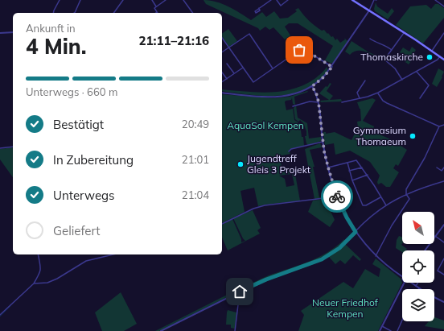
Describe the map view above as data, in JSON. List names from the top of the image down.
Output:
{
  "parks": ["AquaSol Kempen", "Neuer Friedhof Kempen"],
  "places": ["Thomaskirche", "Gymnasium Thomaeum", "Jugendtreff Gleis 3 Projekt"],
  "north": "top left",
  "page": {
    "heading": ["4 Min.", "Ankunft in", "21:11–21:16"],
    "bar": "Unterwegs · 660 m",
    "list": [
      ["Bestätigt", "20:49"],
      ["In Zubereitung", "21:01"],
      ["Unterwegs", "21:04"],
      "Geliefert"
    ]
  }
}
